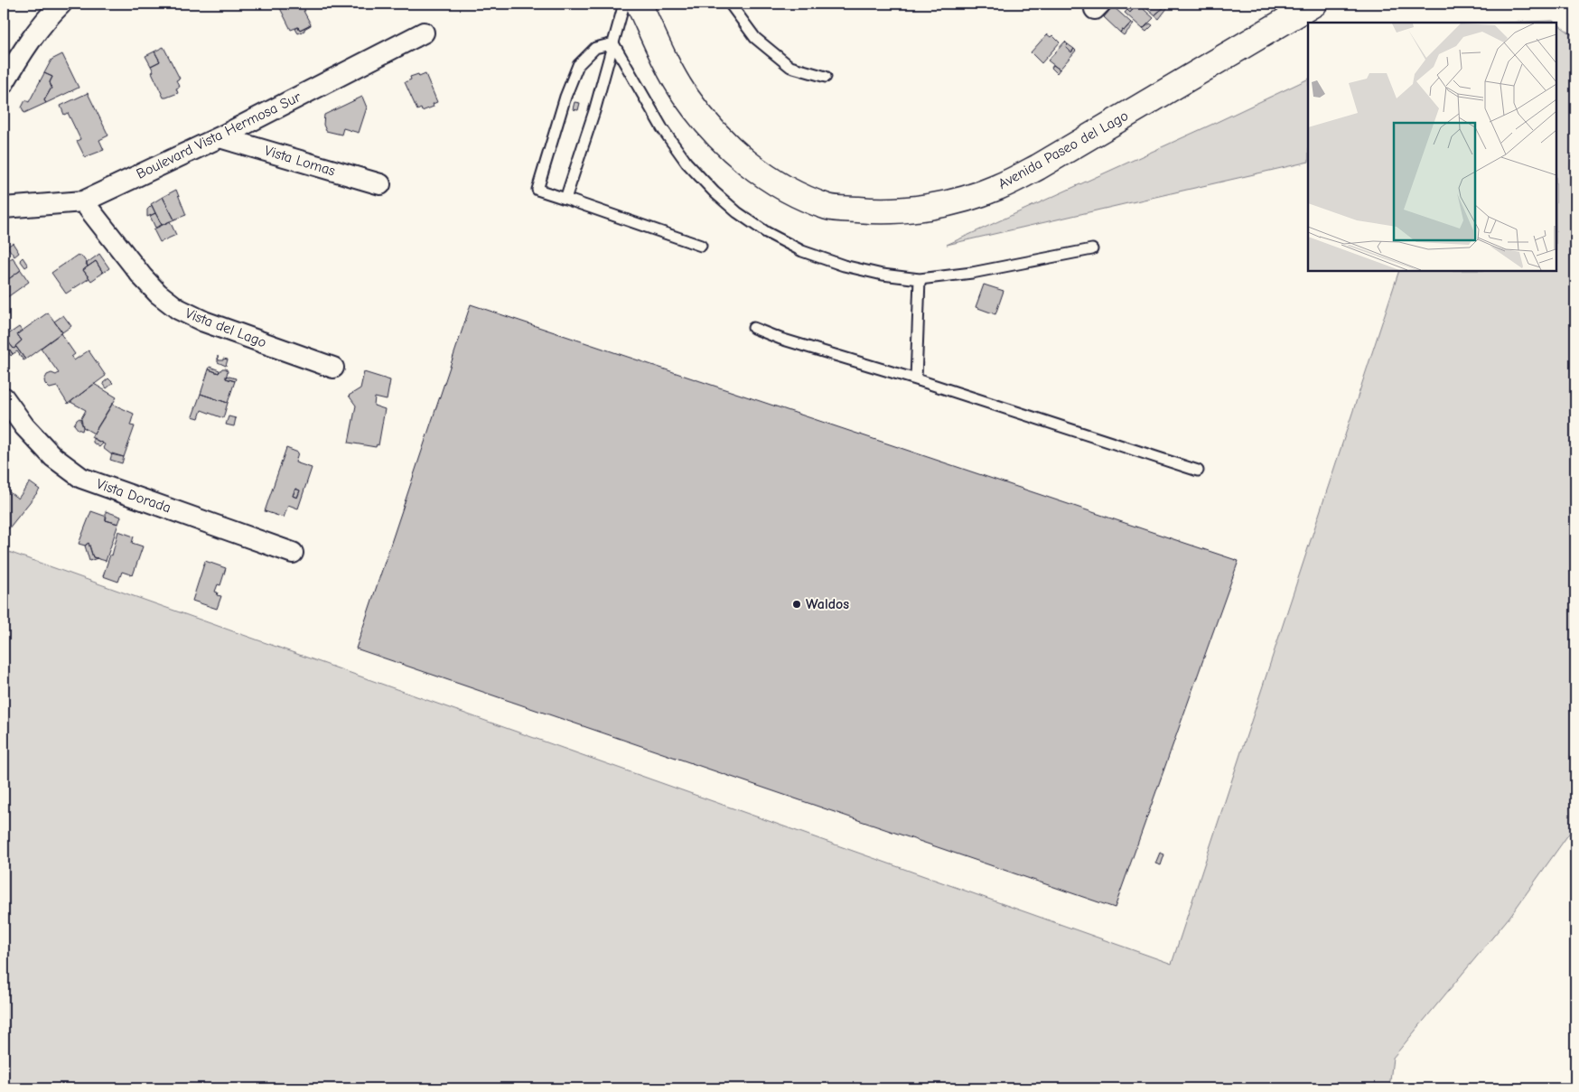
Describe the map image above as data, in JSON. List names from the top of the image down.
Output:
{
  "streets": {
    "main road": ["Avenida Paseo del Lago"],
    "street": [
      "Boulevard Vista Hermosa Sur",
      "Vista Lomas",
      "Vista del Lago",
      "Vista Dorada"
    ]
  },
  "crossings": [
    ["Boulevard Vista Hermosa Sur", "Vista Lomas"],
    ["Boulevard Vista Hermosa Sur", "Vista del Lago"]
  ],
  "places": ["Waldos"]
}
